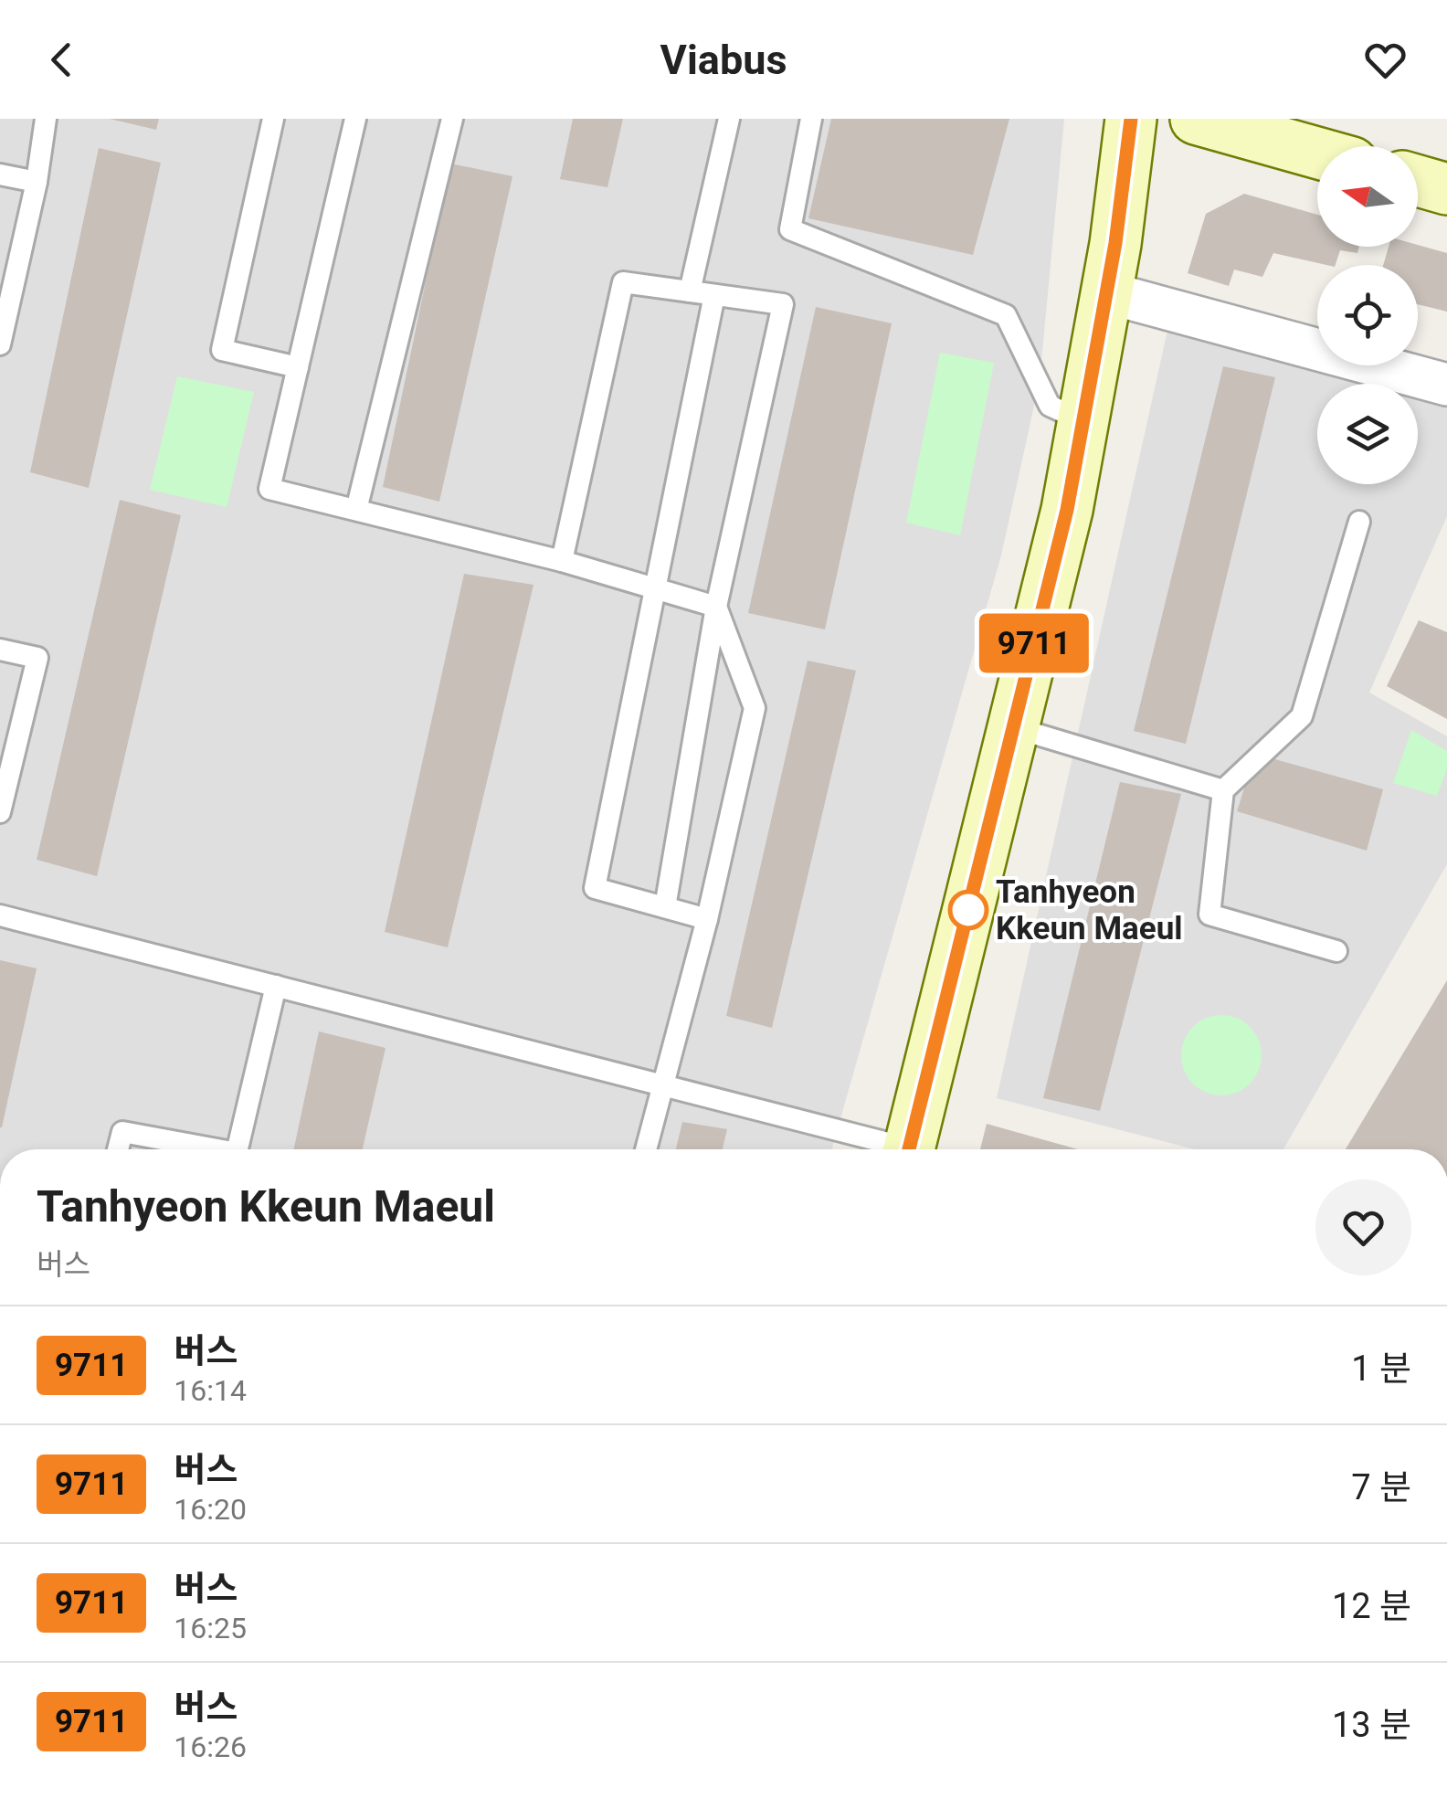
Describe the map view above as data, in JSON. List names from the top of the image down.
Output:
{
  "places": ["Tanhyeon Kkeun Maeul"],
  "lines": ["bus line 9711"],
  "north": "left",
  "page": {
    "header": "Viabus",
    "on_map": "9711",
    "heading": ["Tanhyeon Kkeun Maeul", "버스"],
    "list": [
      {
        "mark": "9711",
        "name": "버스",
        "note": "16:14",
        "value": "1 분"
      },
      {
        "mark": "9711",
        "name": "버스",
        "note": "16:20",
        "value": "7 분"
      },
      {
        "mark": "9711",
        "name": "버스",
        "note": "16:25",
        "value": "12 분"
      },
      {
        "mark": "9711",
        "name": "버스",
        "note": "16:26",
        "value": "13 분"
      }
    ]
  }
}
